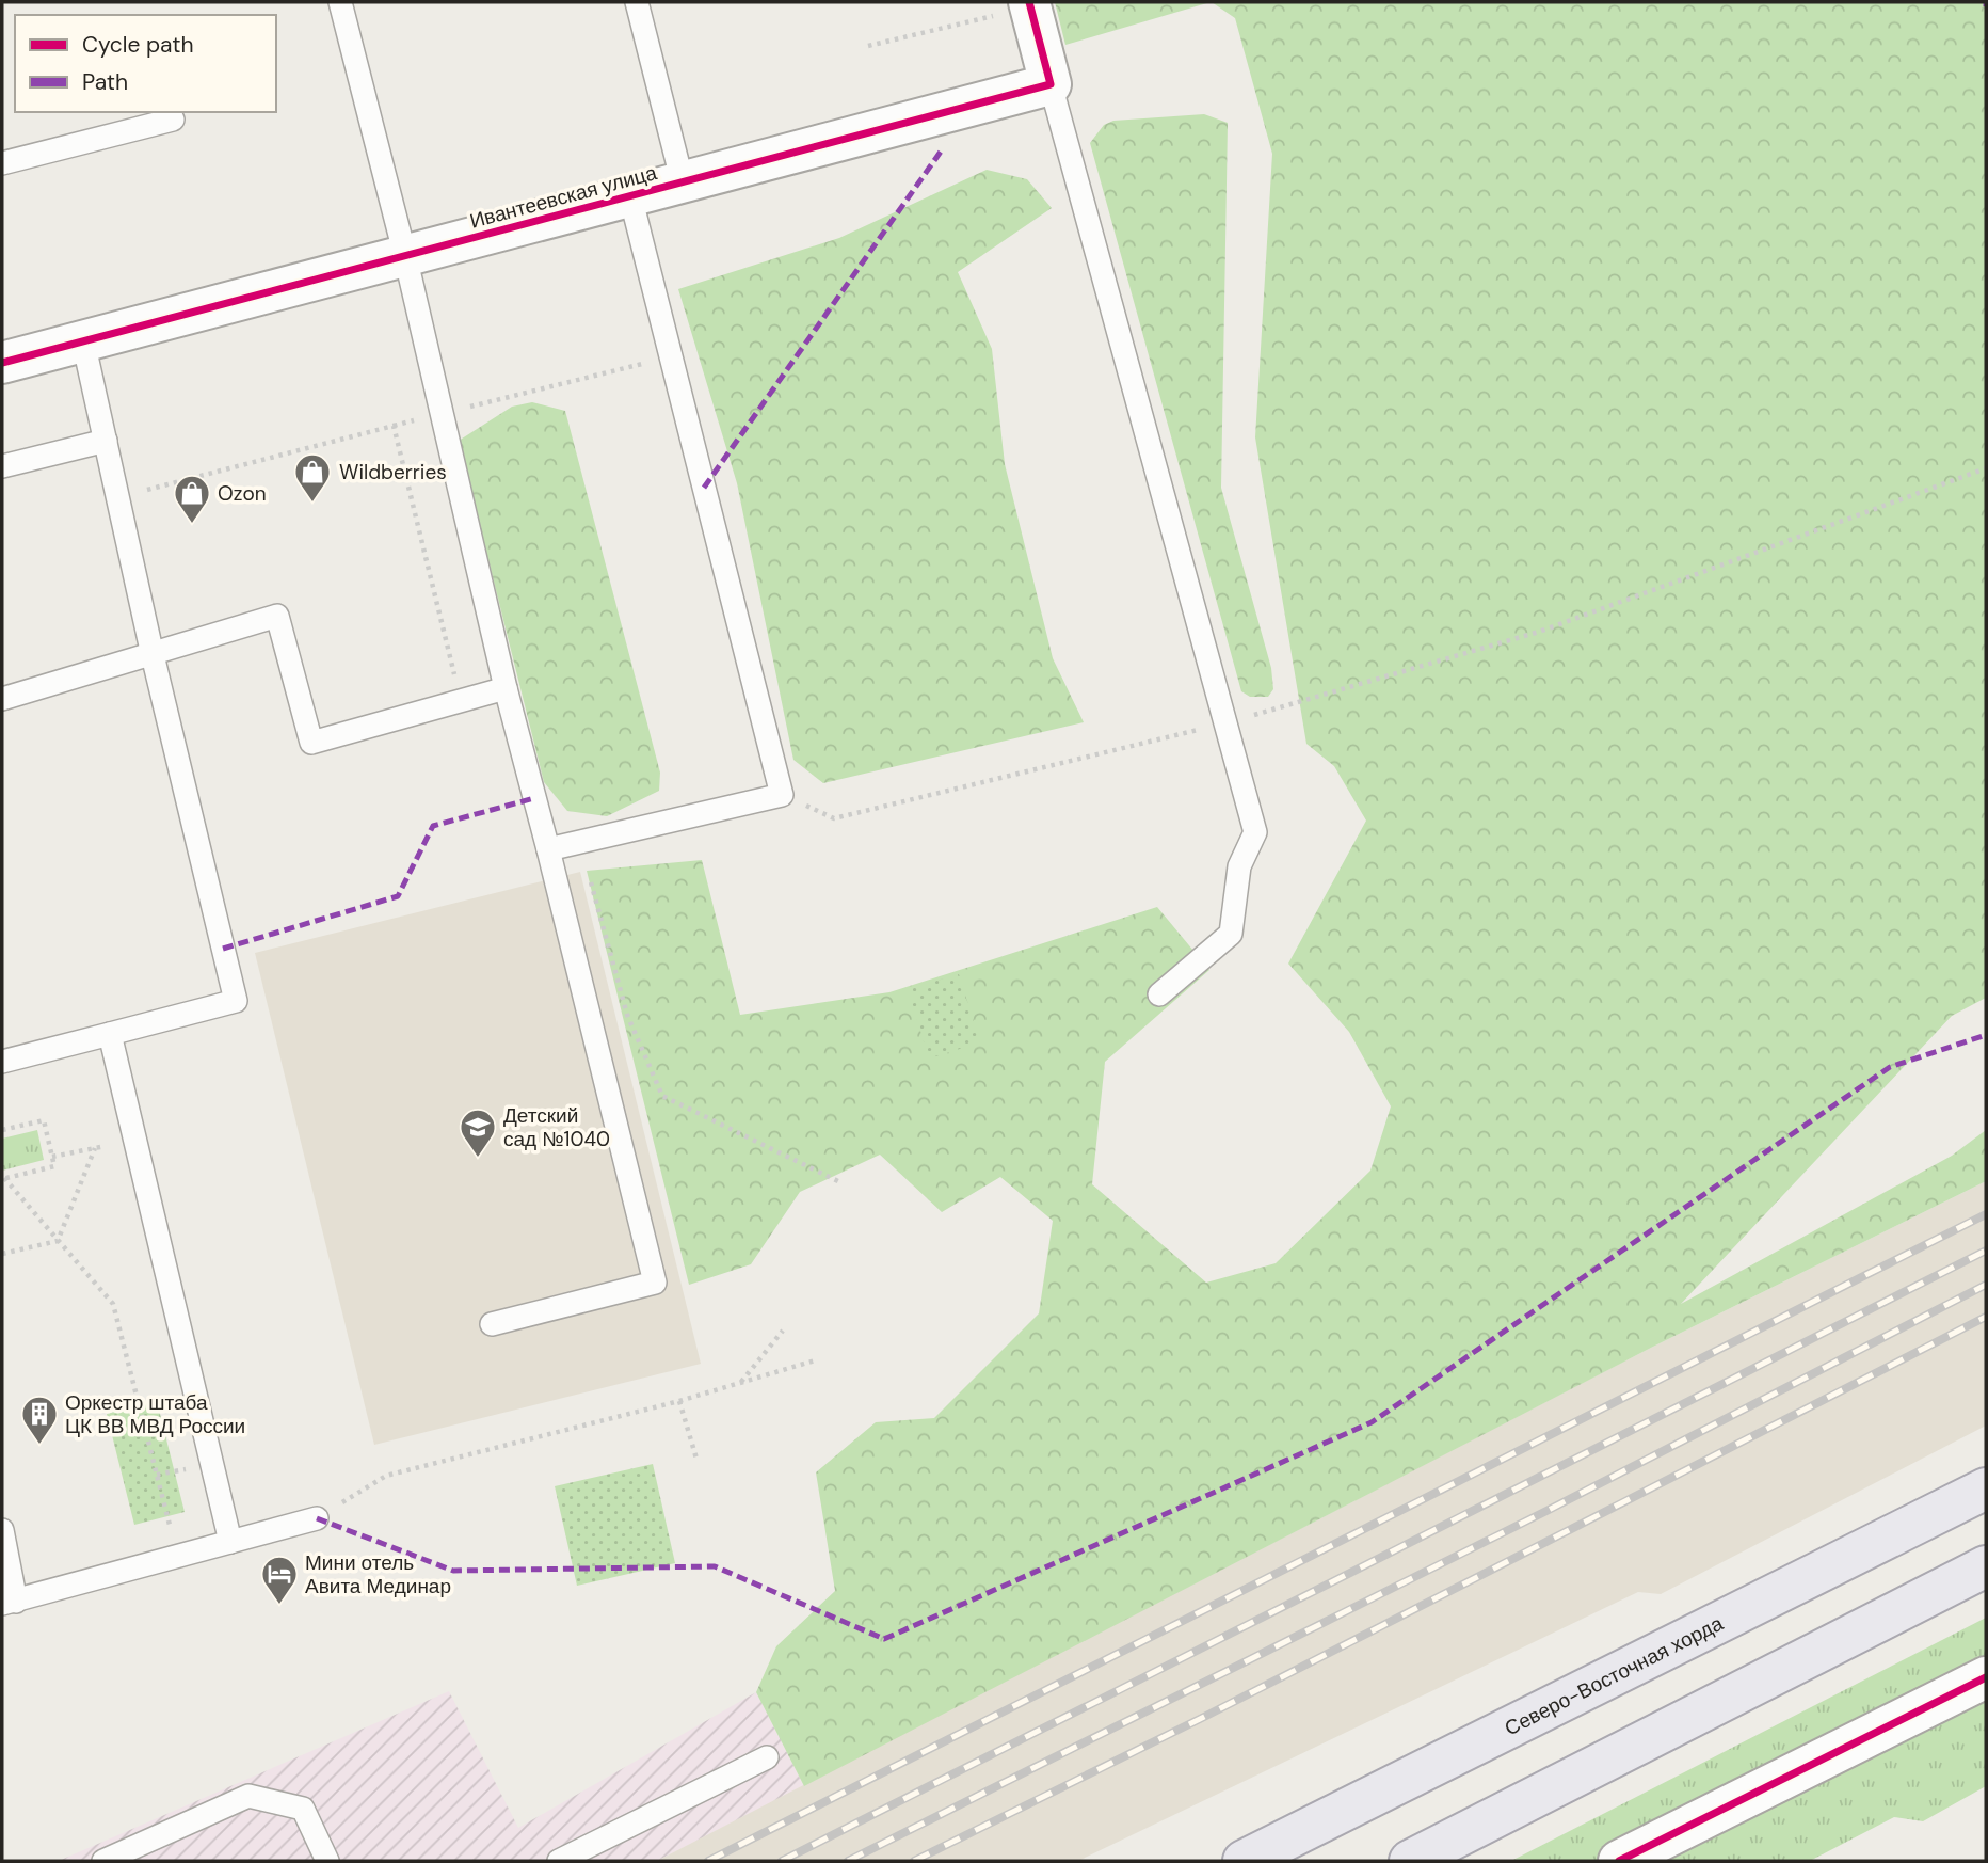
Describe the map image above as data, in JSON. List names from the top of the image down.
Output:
{
  "streets": {
    "main road": ["Северо-Восточная хорда"],
    "street": ["Ивантеевская улица"]
  },
  "places": {
    "shop": ["Wildberries", "Ozon"],
    "school or university": ["Детский сад №1040"],
    "building": ["Оркестр штаба ЦК ВВ МВД России"],
    "hotel": ["Мини отель Авита Мединар"]
  },
  "legend": ["Cycle path", "Path"]
}
